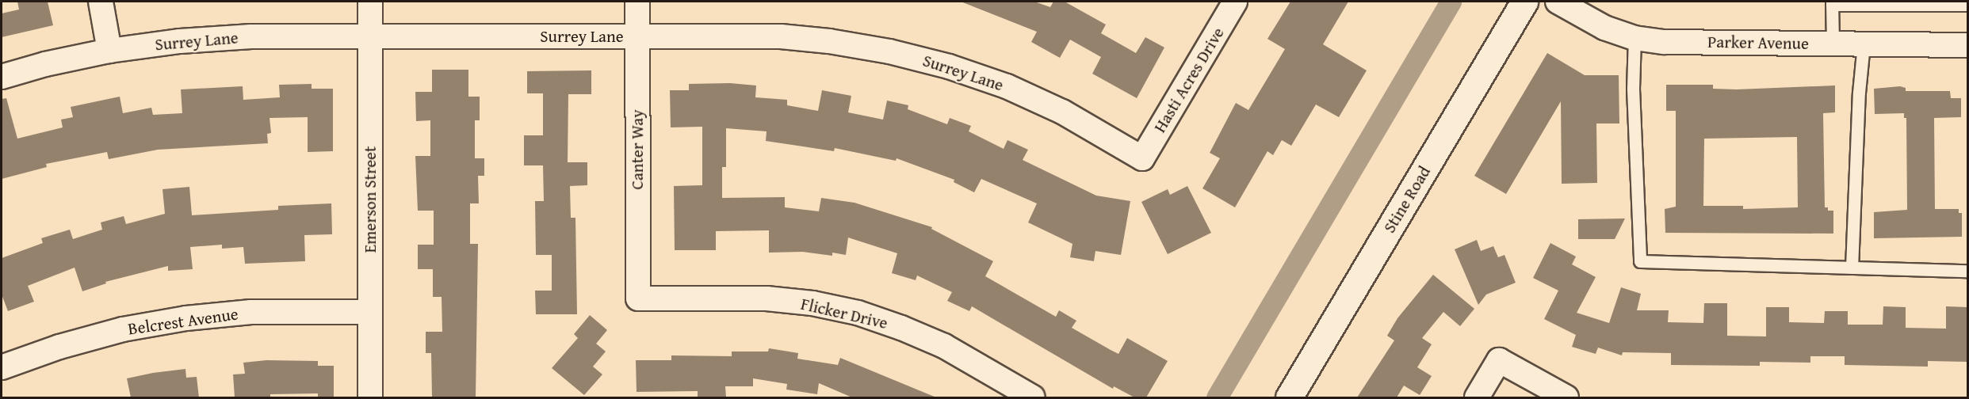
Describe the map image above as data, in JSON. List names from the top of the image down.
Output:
{
  "streets": {
    "street": [
      "Surrey Lane",
      "Parker Avenue",
      "Hasti Acres Drive",
      "Canter Way",
      "Emerson Street",
      "Stine Road",
      "Flicker Drive",
      "Belcrest Avenue"
    ]
  },
  "crossings": [
    ["Surrey Lane", "Hasti Acres Drive"],
    ["Surrey Lane", "Canter Way"],
    ["Surrey Lane", "Emerson Street"],
    ["Canter Way", "Flicker Drive"],
    ["Emerson Street", "Belcrest Avenue"]
  ]
}
